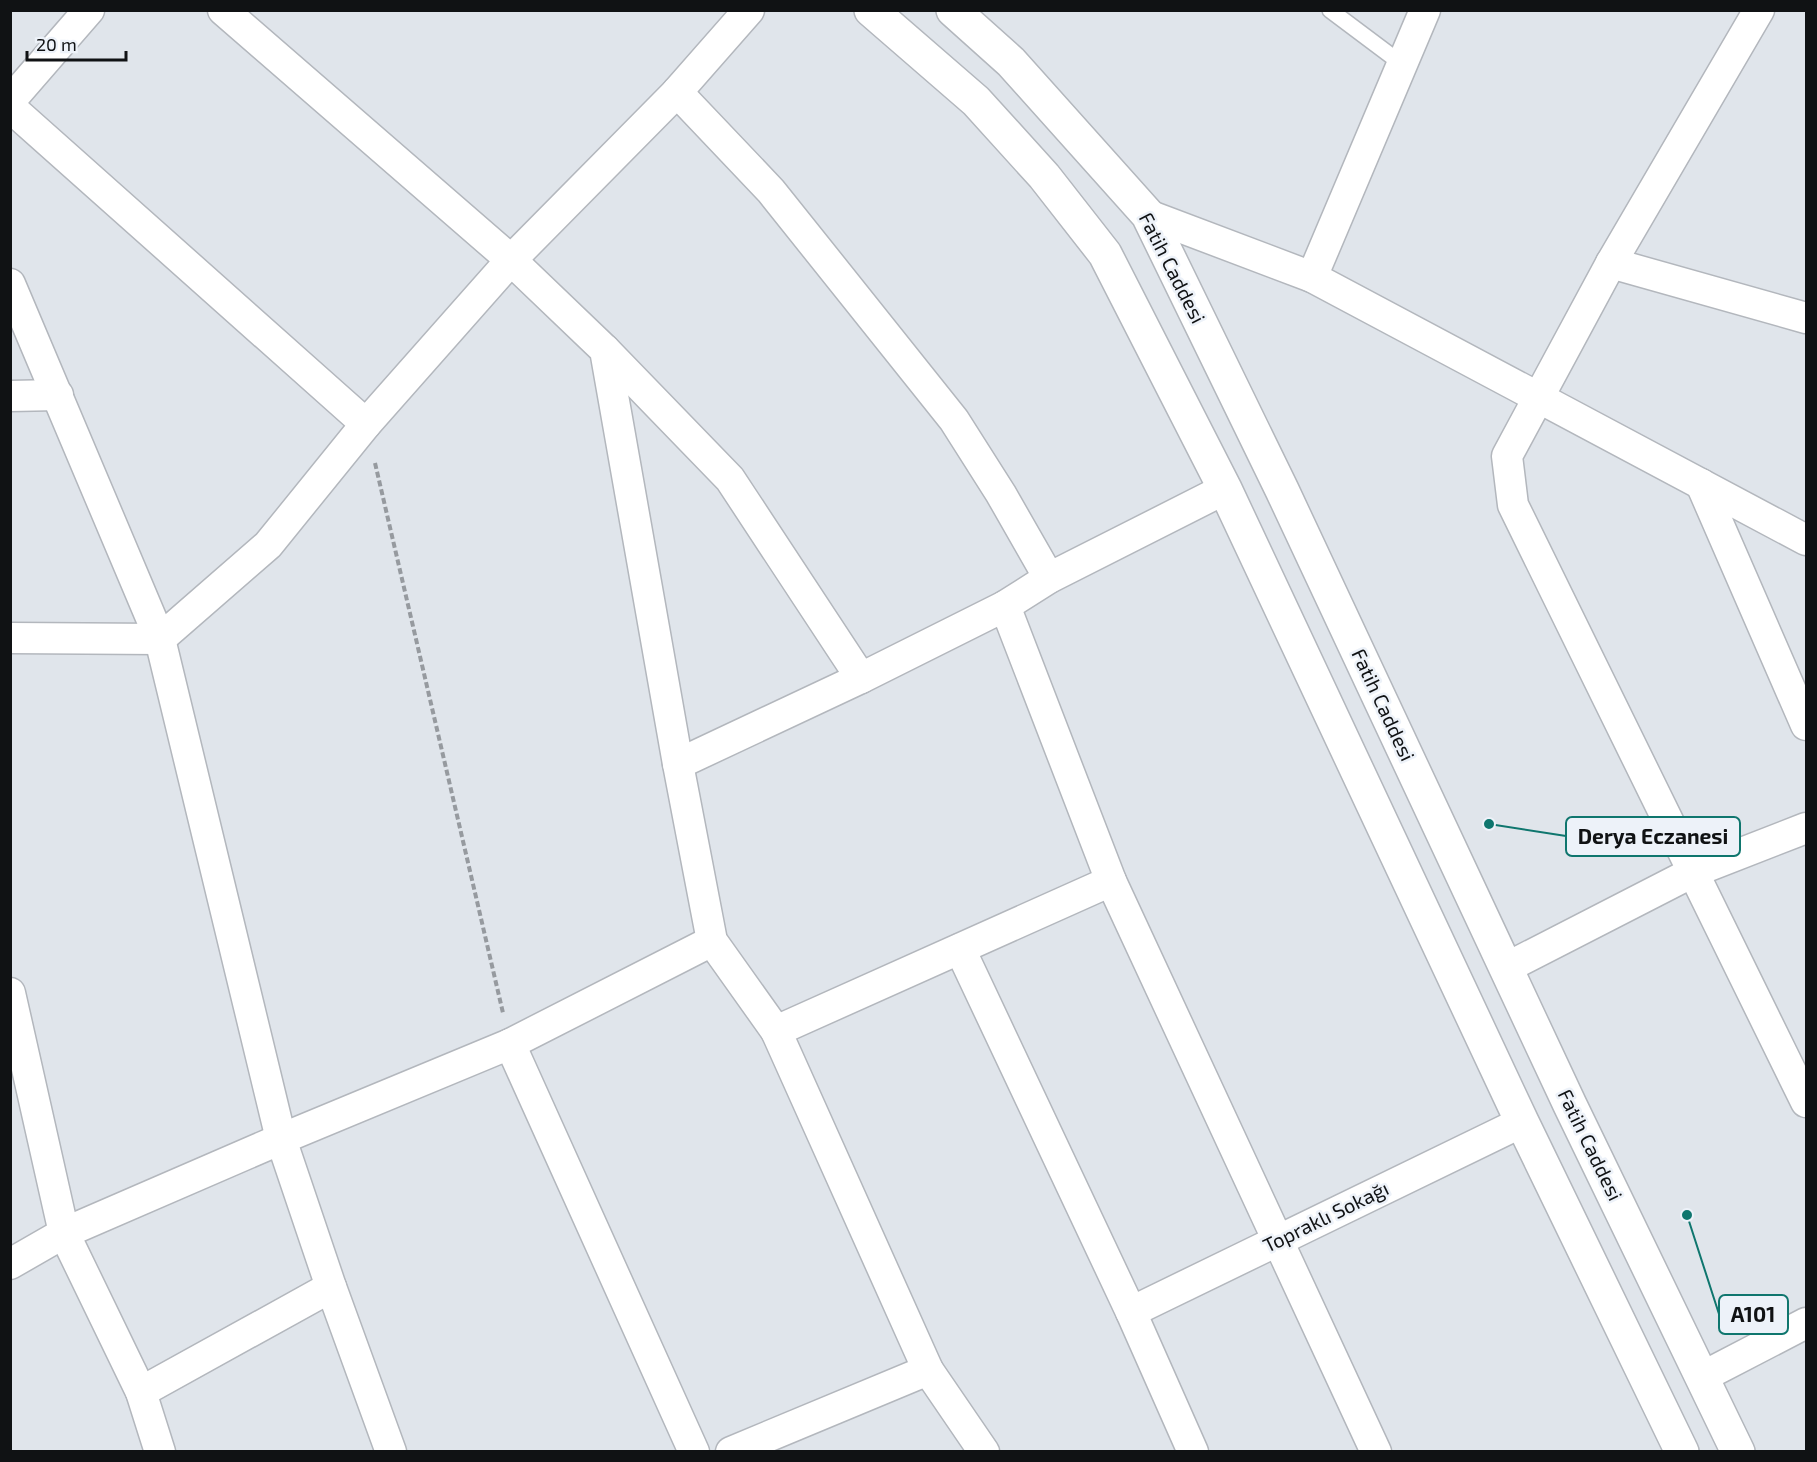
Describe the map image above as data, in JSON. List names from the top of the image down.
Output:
{
  "streets": {
    "main road": ["Fatih Caddesi"],
    "street": ["Topraklı Sokağı"]
  },
  "places": ["Derya Eczanesi", "A101"],
  "scale_bar": "20 m"
}
